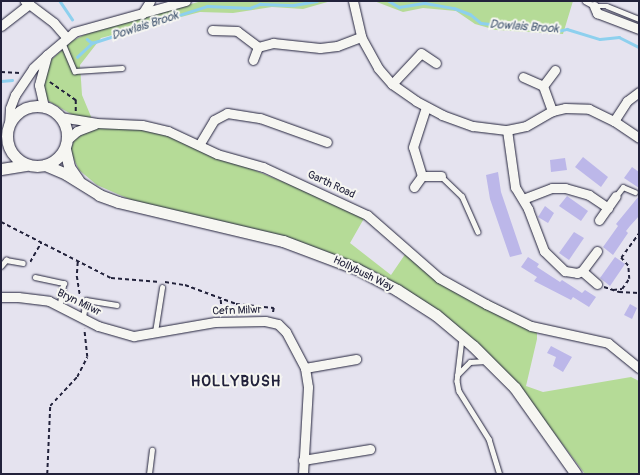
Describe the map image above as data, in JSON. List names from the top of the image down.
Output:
{
  "streets": {
    "street": [
      "Garth Road",
      "Hollybush Way",
      "Bryn Milwr",
      "Cefn Milwr"
    ]
  },
  "crossings": [
    ["Garth Road", "Hollybush Way"],
    ["Bryn Milwr", "Cefn Milwr"]
  ],
  "districts": ["HOLLYBUSH"],
  "water": ["Dowlais Brook"]
}
